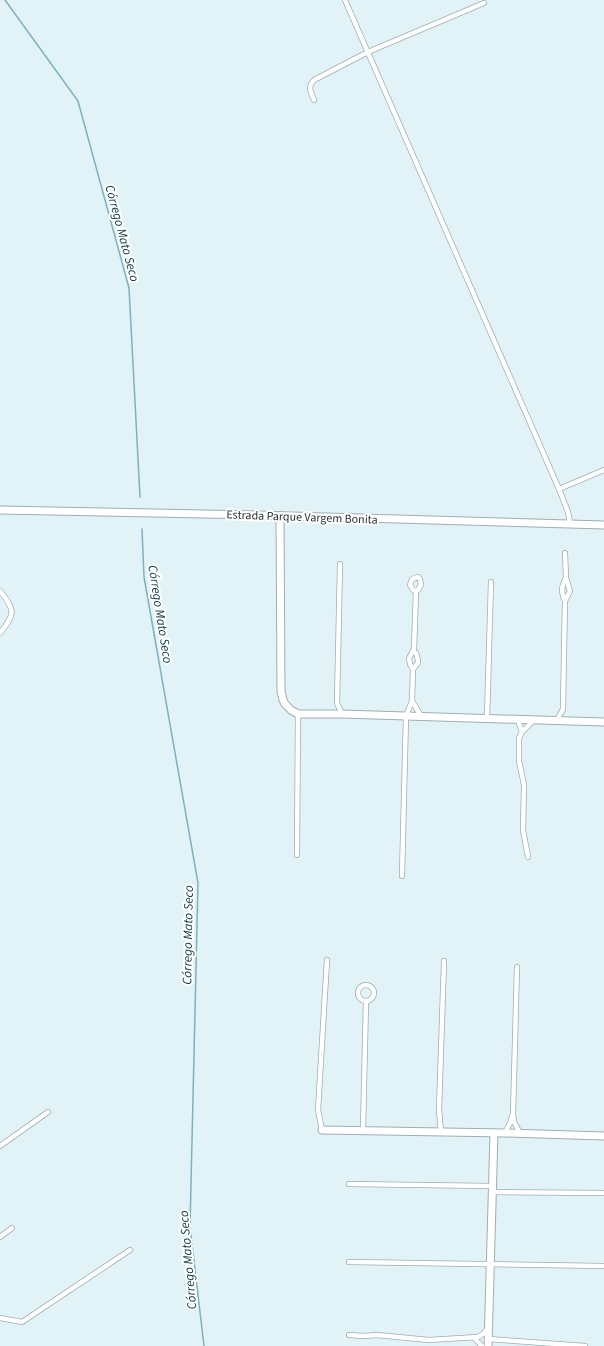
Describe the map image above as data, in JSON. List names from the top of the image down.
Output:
{
  "streets": {
    "street": ["Estrada Parque Vargem Bonita"]
  },
  "water": ["Córrego Mato Seco"]
}
